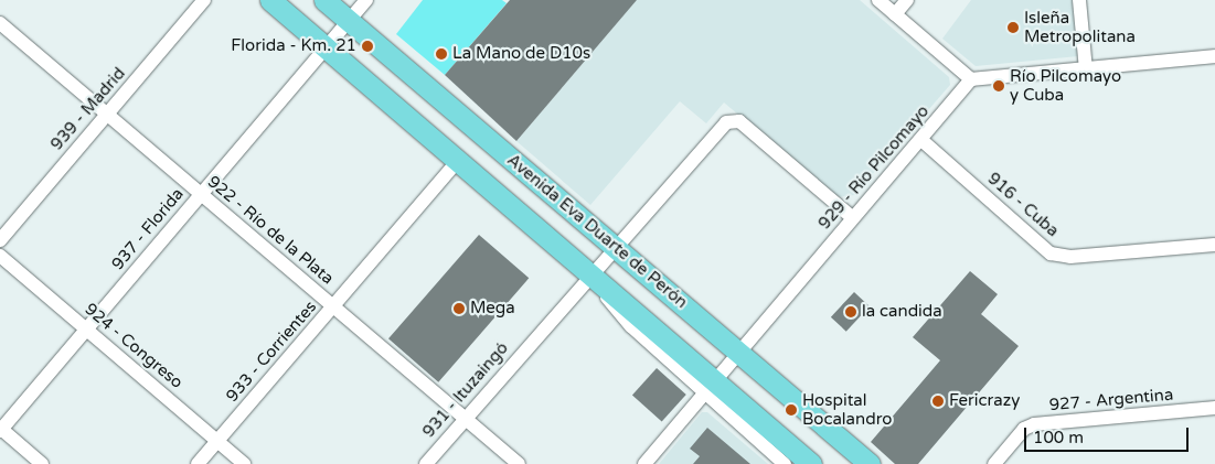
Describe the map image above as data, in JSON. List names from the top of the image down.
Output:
{
  "streets": {
    "main road": ["Avenida Eva Duarte de Perón"],
    "street": [
      "939 - Madrid",
      "929 - Río Pilcomayo",
      "916 - Cuba",
      "937 - Florida",
      "922 - Río de la Plata",
      "924 - Congreso",
      "933 - Corrientes",
      "931 - Ituzaingó",
      "927 - Argentina"
    ]
  },
  "crossings": [
    ["939 - Madrid", "922 - Río de la Plata"],
    ["929 - Río Pilcomayo", "916 - Cuba"],
    ["929 - Río Pilcomayo", "Avenida Eva Duarte de Perón"],
    ["929 - Río Pilcomayo", "931 - Ituzaingó"],
    ["937 - Florida", "922 - Río de la Plata"],
    ["937 - Florida", "Avenida Eva Duarte de Perón"],
    ["937 - Florida", "924 - Congreso"],
    ["922 - Río de la Plata", "933 - Corrientes"],
    ["922 - Río de la Plata", "931 - Ituzaingó"],
    ["Avenida Eva Duarte de Perón", "931 - Ituzaingó"],
    ["924 - Congreso", "933 - Corrientes"]
  ],
  "places": [
    "Isleña Metropolitana",
    "Florida - Km. 21",
    "La Mano de D10s",
    "Río Pilcomayo y Cuba",
    "Mega",
    "la candida",
    "Fericrazy",
    "Hospital Bocalandro"
  ],
  "scale_bar": "100 m"
}
